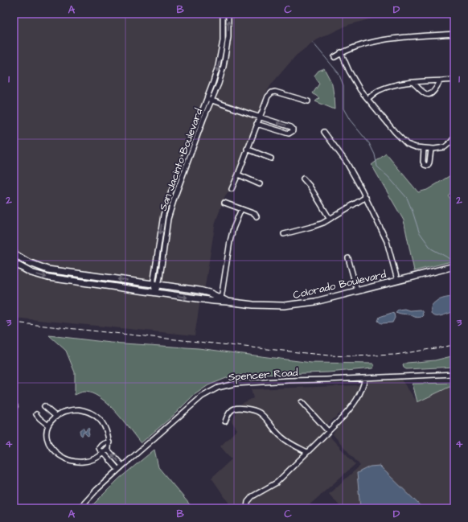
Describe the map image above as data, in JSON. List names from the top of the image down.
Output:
{
  "streets": {
    "main road": ["Colorado Boulevard"],
    "street": ["San Jacinto Boulevard", "Spencer Road"]
  },
  "crossings": [
    ["San Jacinto Boulevard", "Colorado Boulevard"]
  ],
  "grid": {
    "columns": [
      "A",
      "B",
      "C",
      "D"
    ],
    "rows": [
      "1",
      "2",
      "3",
      "4"
    ]
  }
}
